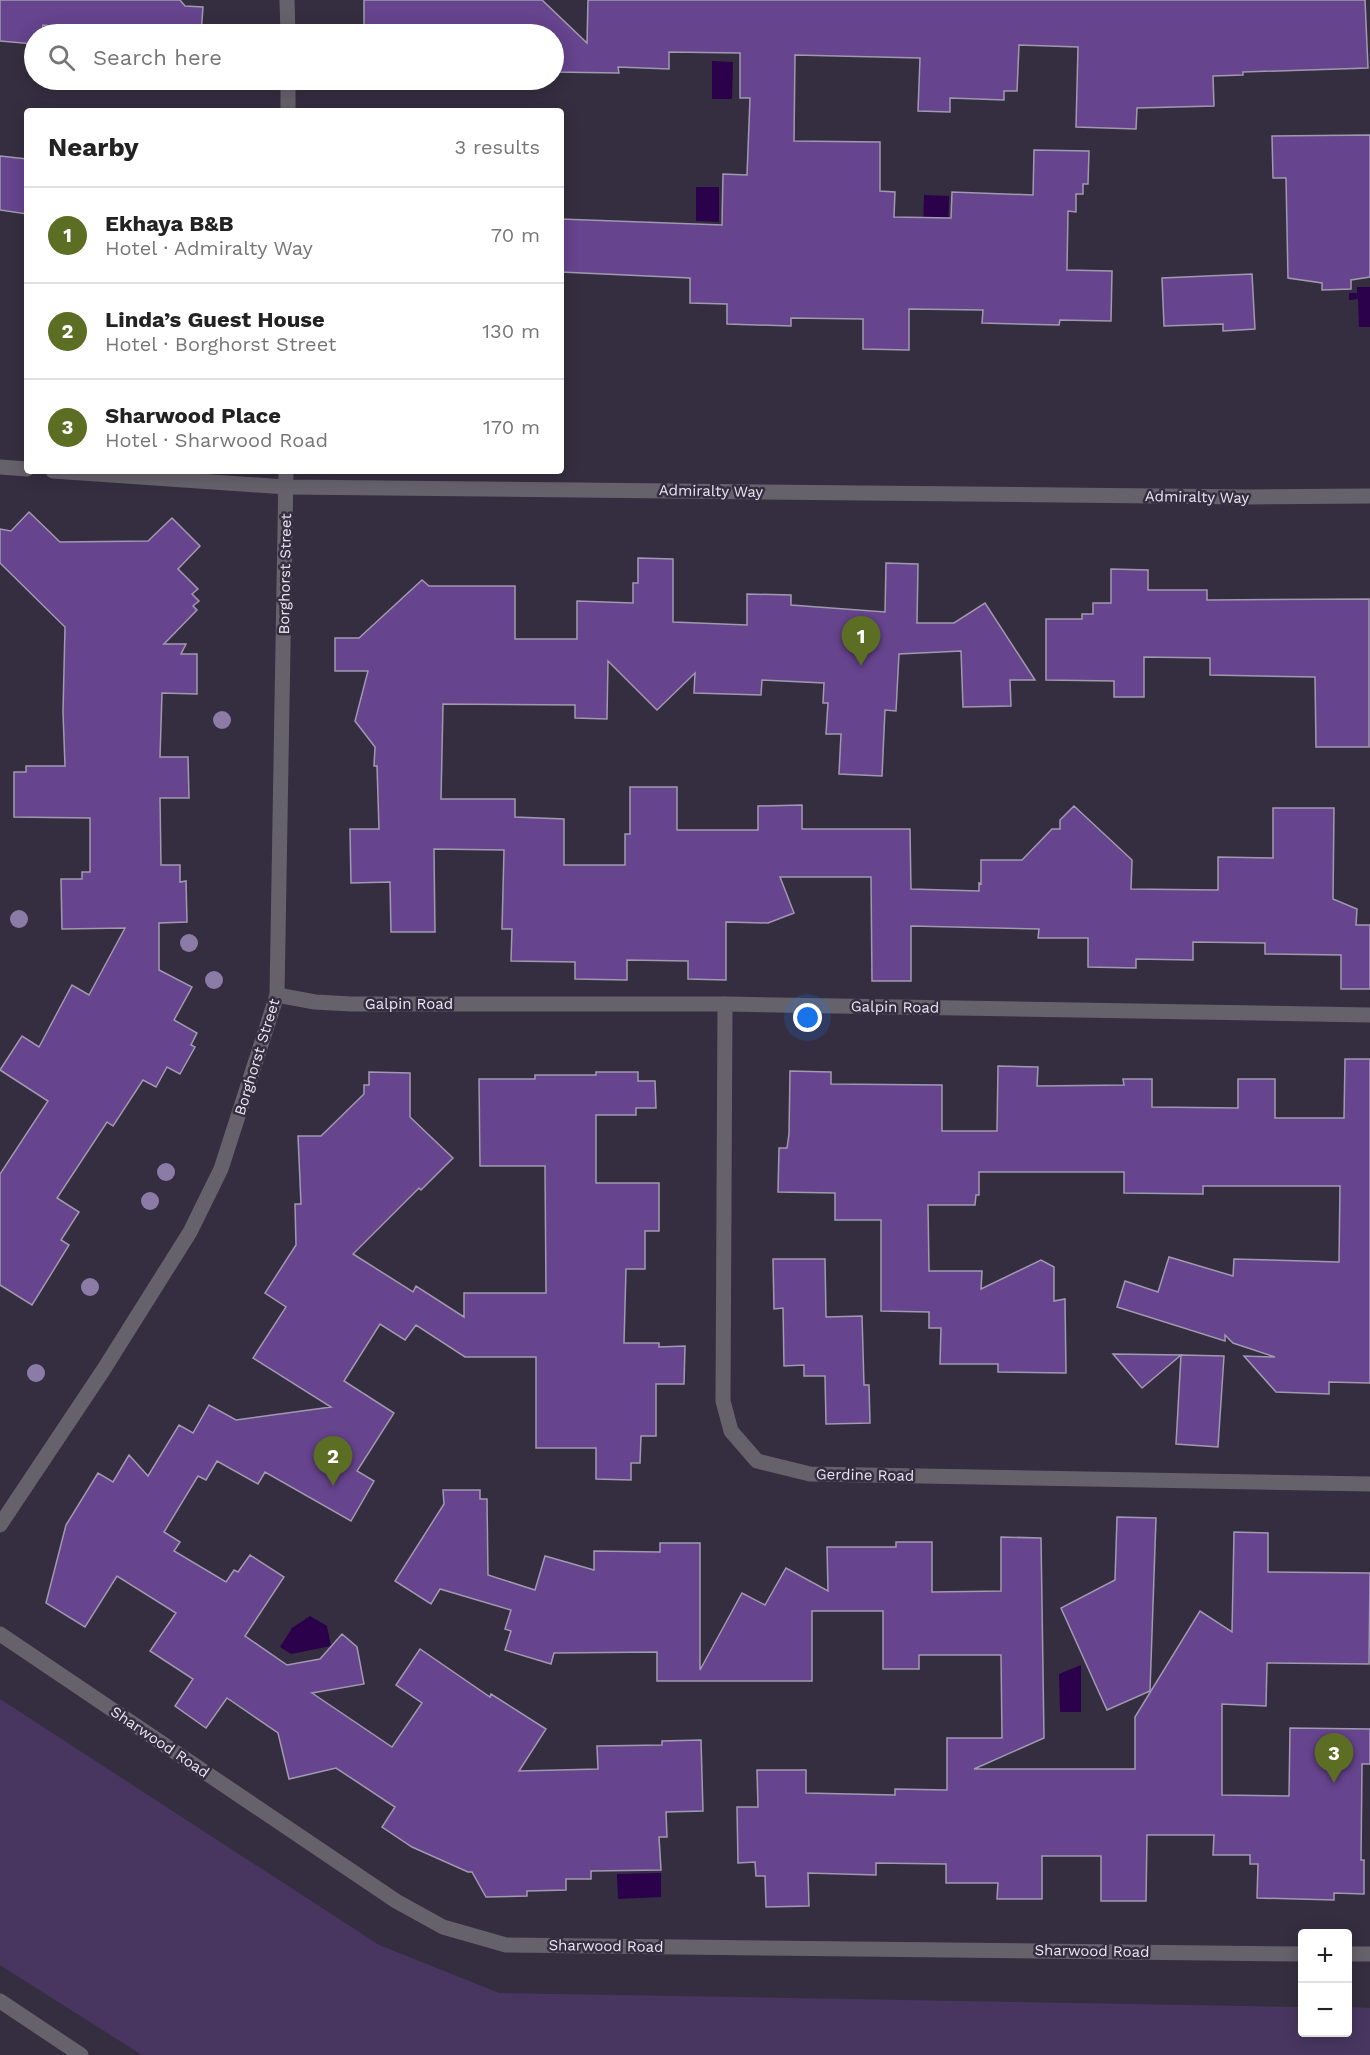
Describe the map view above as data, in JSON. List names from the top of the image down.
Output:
{
  "streets": {
    "street": [
      "Admiralty Way",
      "Borghorst Street",
      "Galpin Road",
      "Gerdine Road",
      "Sharwood Road"
    ]
  },
  "crossings": [
    ["Admiralty Way", "Borghorst Street"],
    ["Borghorst Street", "Galpin Road"],
    ["Galpin Road", "Gerdine Road"]
  ],
  "page": {
    "search": "Search here",
    "heading": ["Nearby", "3 results"],
    "list": [
      {
        "mark": "1",
        "name": "Ekhaya B&B",
        "note": "Hotel · Admiralty Way",
        "value": "70 m"
      },
      {
        "mark": "2",
        "name": "Linda’s Guest House",
        "note": "Hotel · Borghorst Street",
        "value": "130 m"
      },
      {
        "mark": "3",
        "name": "Sharwood Place",
        "note": "Hotel · Sharwood Road",
        "value": "170 m"
      }
    ],
    "pins": ["1", "2", "3"],
    "map_buttons": ["+", "−"]
  }
}
